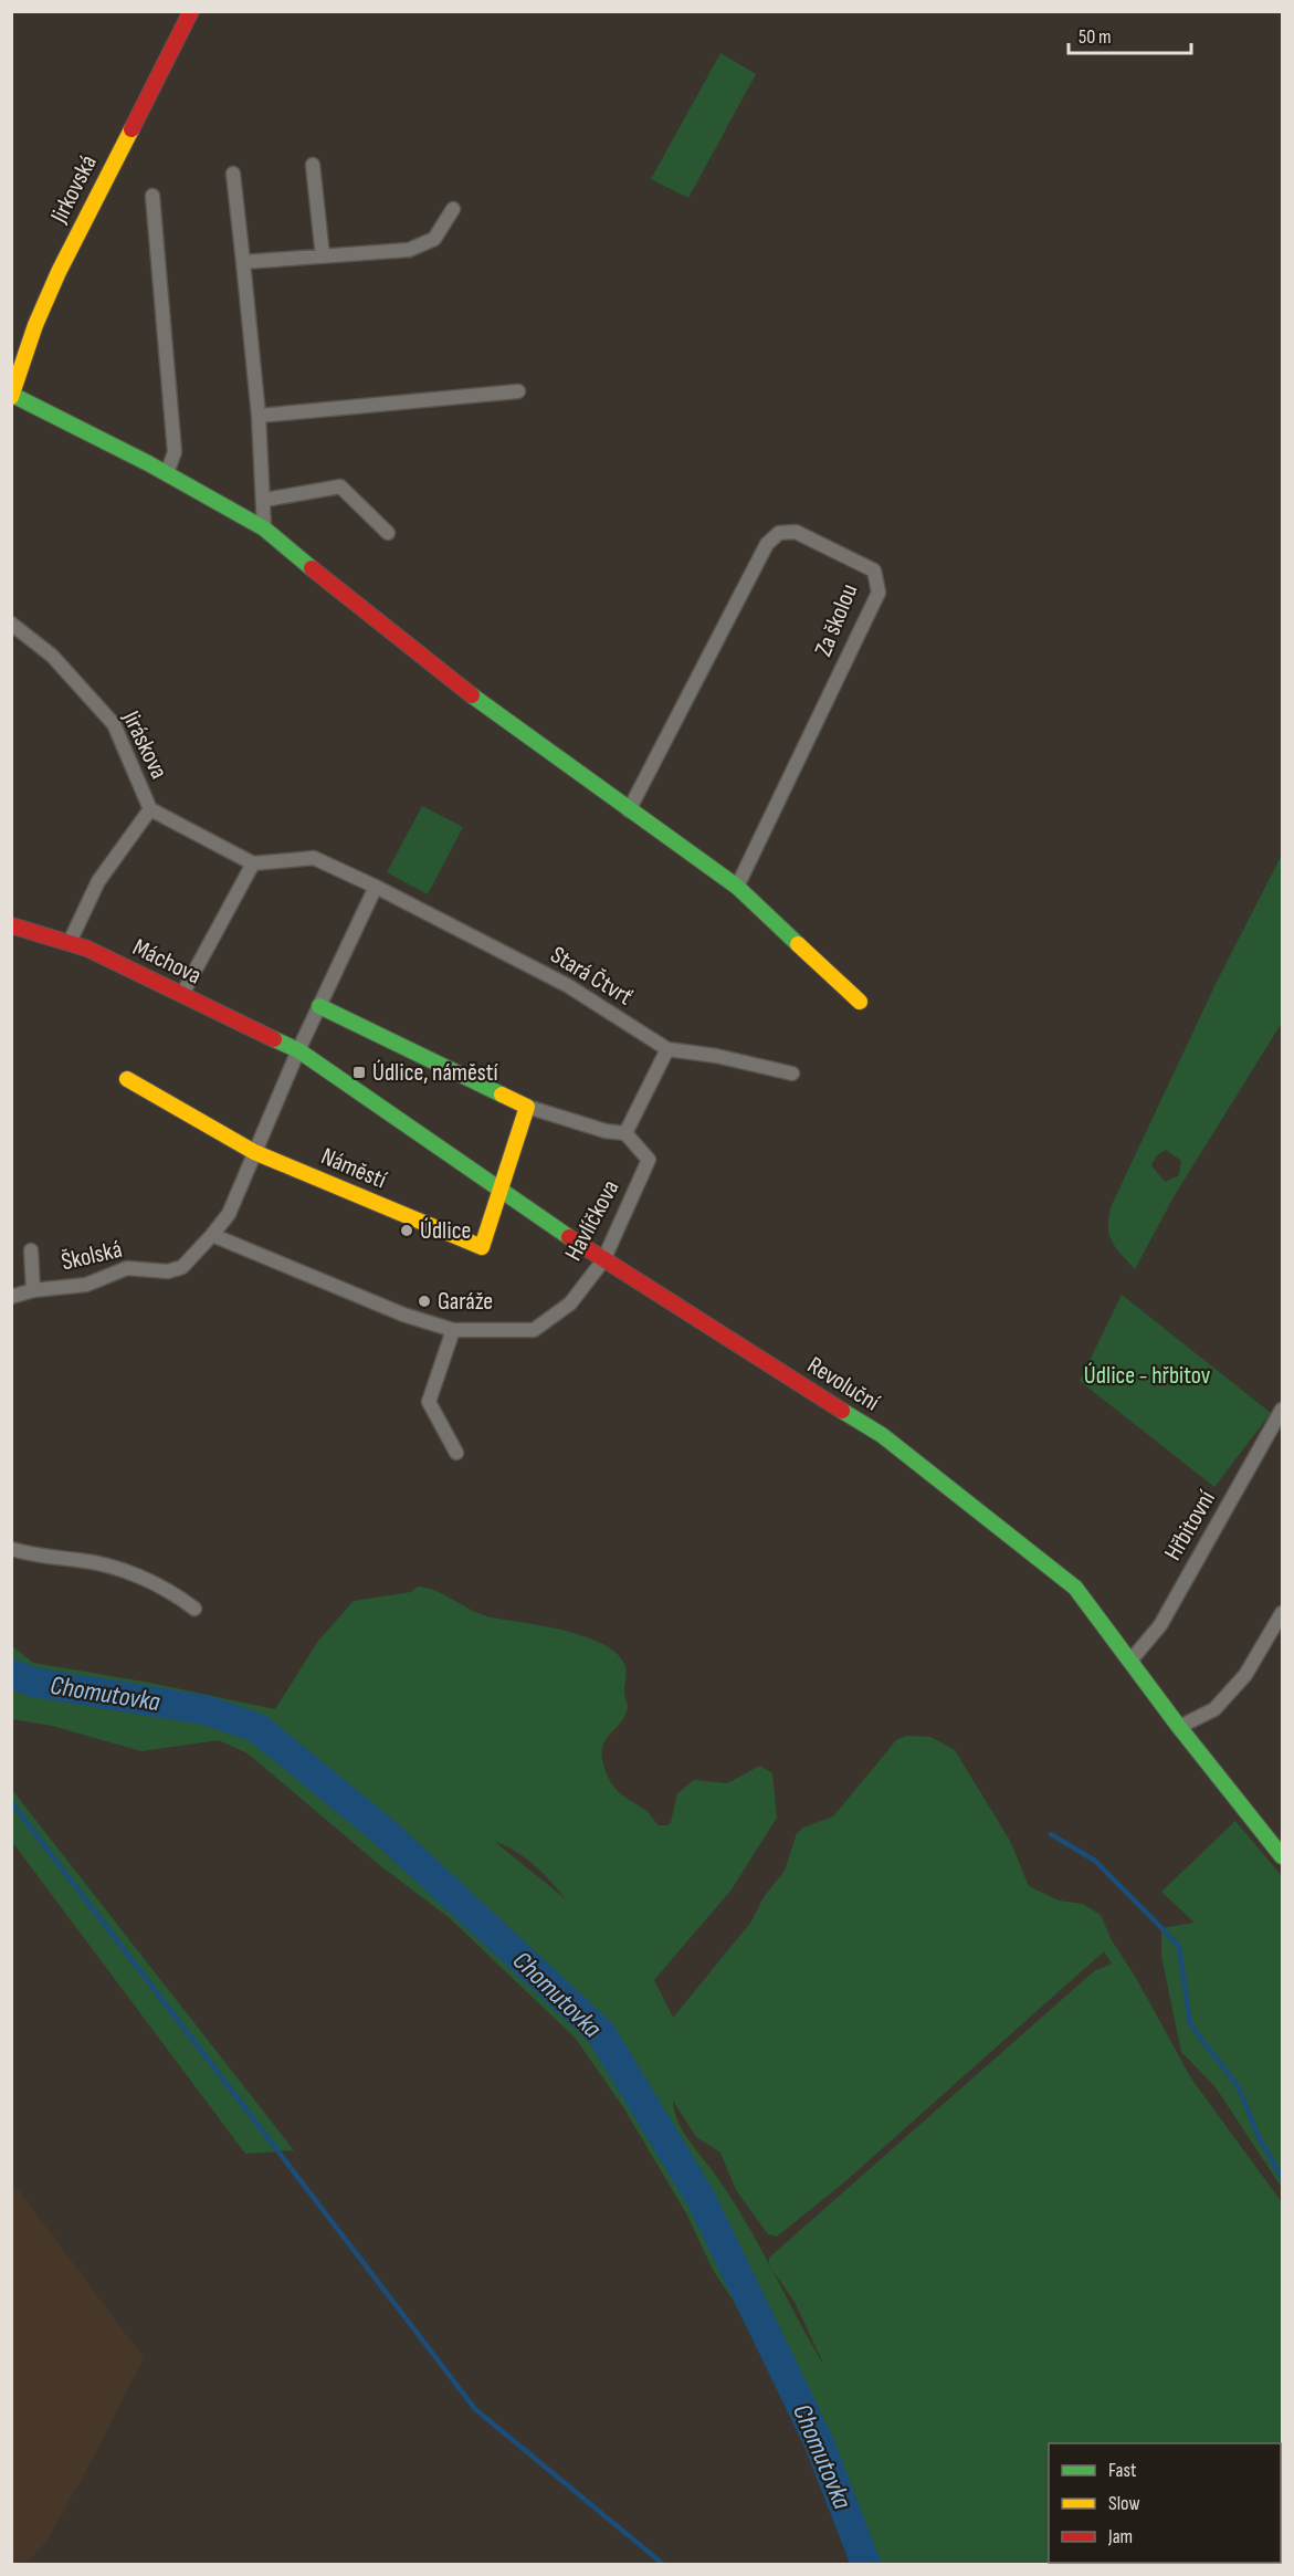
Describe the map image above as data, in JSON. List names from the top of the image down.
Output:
{
  "streets": {
    "street": [
      "Jirkovská",
      "Za školou",
      "Jiráskova",
      "Máchova",
      "Stará Čtvrť",
      "Náměstí",
      "Havlíčkova",
      "Školská",
      "Revoluční",
      "Hřbitovní"
    ]
  },
  "crossings": [
    ["Jirkovská", "Za školou"],
    ["Jiráskova", "Máchova"],
    ["Náměstí", "Školská"],
    ["Náměstí", "Revoluční"],
    ["Havlíčkova", "Školská"],
    ["Havlíčkova", "Revoluční"],
    ["Revoluční", "Hřbitovní"]
  ],
  "water": ["Chomutovka"],
  "parks": ["Údlice - hřbitov"],
  "places": {
    "transit": ["Údlice, náměstí"],
    "other": ["Údlice", "Garáže"]
  },
  "legend": ["Fast", "Slow", "Jam"],
  "scale_bar": "50 m"
}
